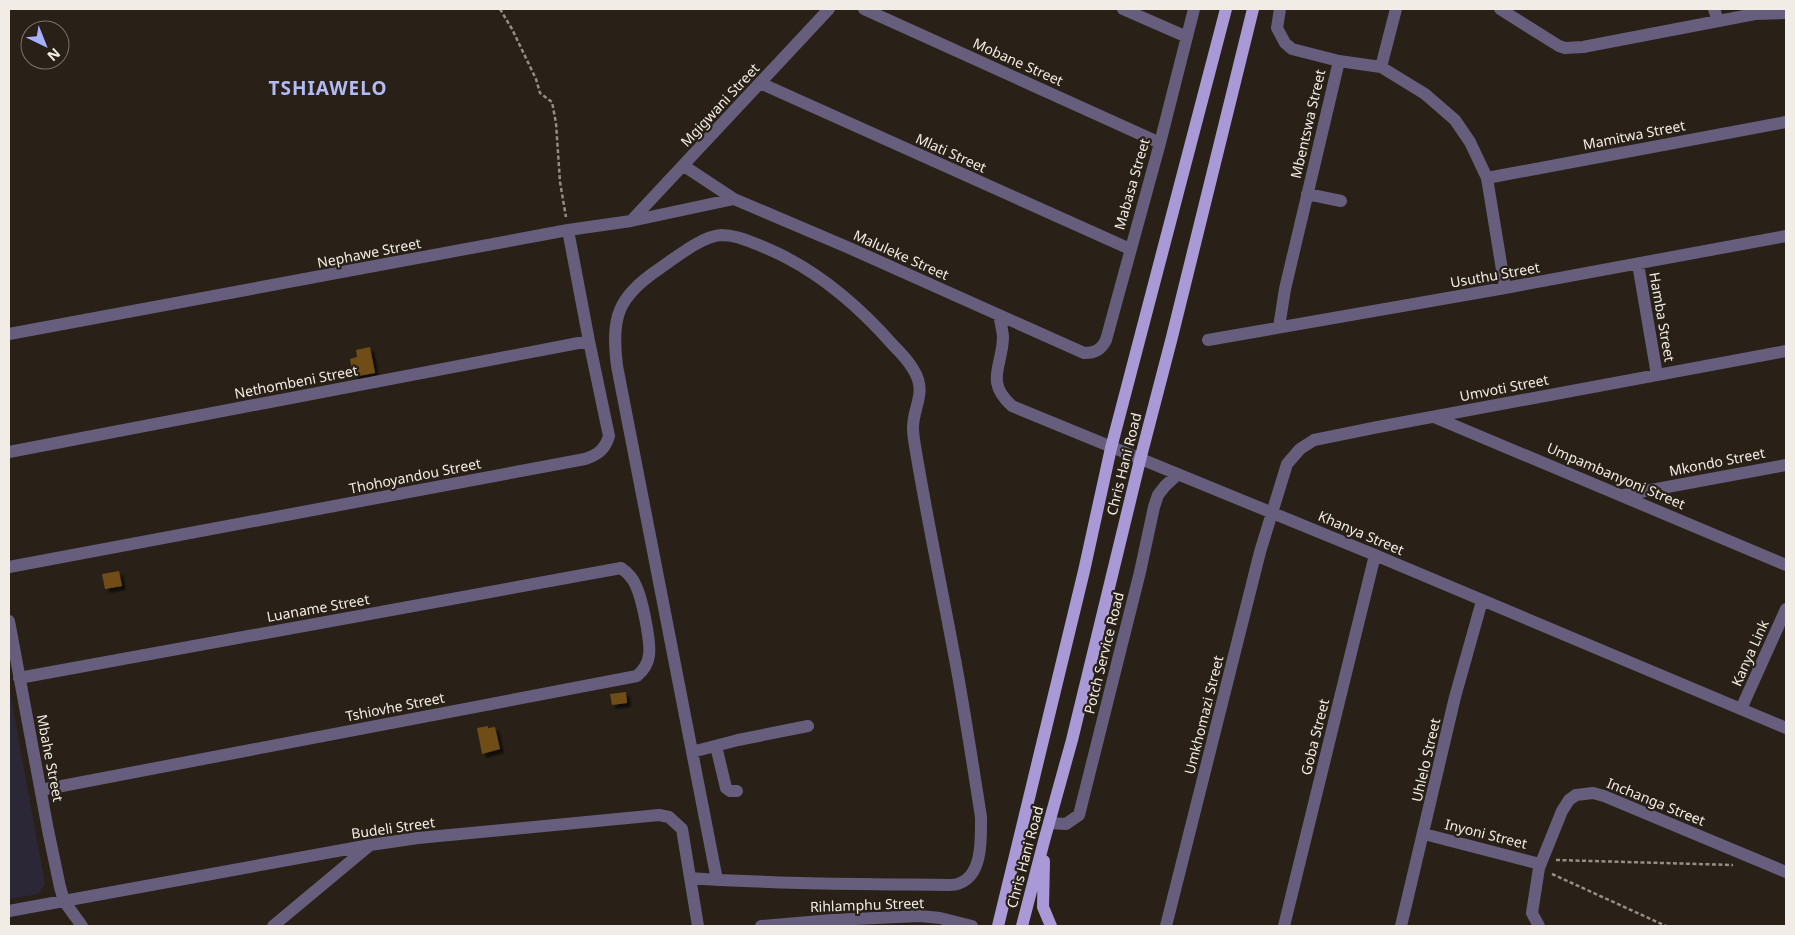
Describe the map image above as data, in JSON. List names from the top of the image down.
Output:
{
  "streets": {
    "main road": ["Chris Hani Road"],
    "street": [
      "Mobane Street",
      "Mgigwani Street",
      "Mbentswa Street",
      "Mamitwa Street",
      "Mlati Street",
      "Mabasa Street",
      "Nephawe Street",
      "Maluleke Street",
      "Usuthu Street",
      "Hamba Street",
      "Nethombeni Street",
      "Umvoti Street",
      "Mkondo Street",
      "Thohoyandou Street",
      "Umpambanyoni Street",
      "Khanya Street",
      "Luaname Street",
      "Potch Service Road",
      "Kanya Link",
      "Tshiovhe Street",
      "Umkhomazi Street",
      "Goba Street",
      "Mbahe Street",
      "Uhlelo Street",
      "Inchanga Street",
      "Budeli Street",
      "Inyoni Street",
      "Rihlamphu Street"
    ]
  },
  "crossings": [
    ["Mobane Street", "Mabasa Street"],
    ["Mgigwani Street", "Mlati Street"],
    ["Mgigwani Street", "Nephawe Street"],
    ["Mgigwani Street", "Maluleke Street"],
    ["Mbentswa Street", "Usuthu Street"],
    ["Mlati Street", "Mabasa Street"],
    ["Mabasa Street", "Maluleke Street"],
    ["Nephawe Street", "Maluleke Street"],
    ["Nephawe Street", "Thohoyandou Street"],
    ["Maluleke Street", "Khanya Street"],
    ["Usuthu Street", "Hamba Street"],
    ["Hamba Street", "Umvoti Street"],
    ["Nethombeni Street", "Thohoyandou Street"],
    ["Umvoti Street", "Umpambanyoni Street"],
    ["Umvoti Street", "Khanya Street"],
    ["Umvoti Street", "Umkhomazi Street"],
    ["Mkondo Street", "Umpambanyoni Street"],
    ["Chris Hani Road", "Khanya Street"],
    ["Chris Hani Road", "Potch Service Road"],
    ["Khanya Street", "Potch Service Road"],
    ["Khanya Street", "Kanya Link"],
    ["Khanya Street", "Umkhomazi Street"],
    ["Khanya Street", "Goba Street"],
    ["Khanya Street", "Uhlelo Street"],
    ["Luaname Street", "Tshiovhe Street"],
    ["Luaname Street", "Mbahe Street"],
    ["Tshiovhe Street", "Mbahe Street"],
    ["Mbahe Street", "Budeli Street"],
    ["Uhlelo Street", "Inyoni Street"],
    ["Inchanga Street", "Inyoni Street"]
  ],
  "districts": ["TSHIAWELO"],
  "north": "bottom right"
}
